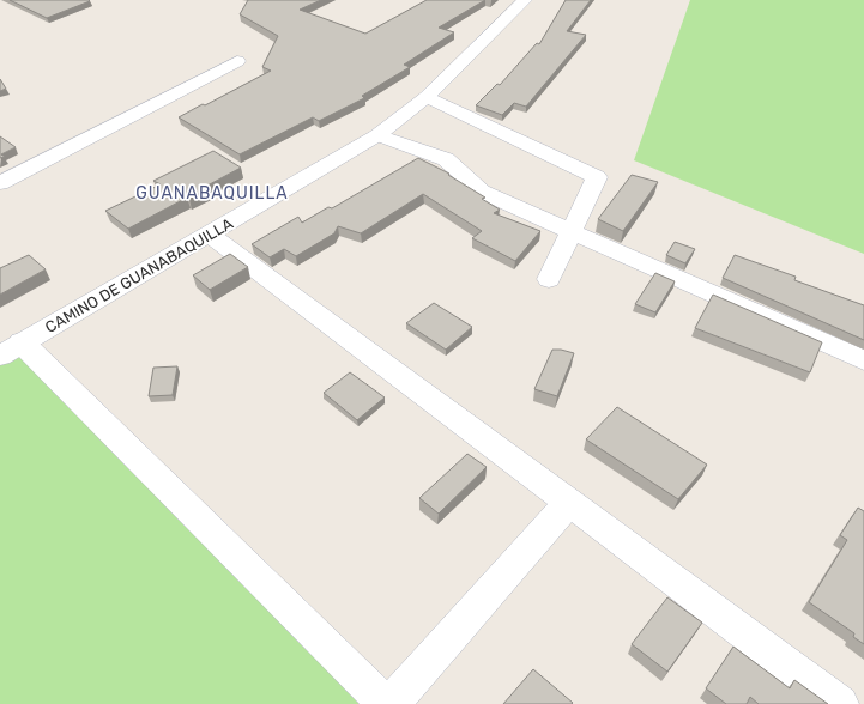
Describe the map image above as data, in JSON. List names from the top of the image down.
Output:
{
  "streets": {
    "street": ["CAMINO DE GUANABAQUILLA"]
  },
  "districts": ["GUANABAQUILLA"]
}
